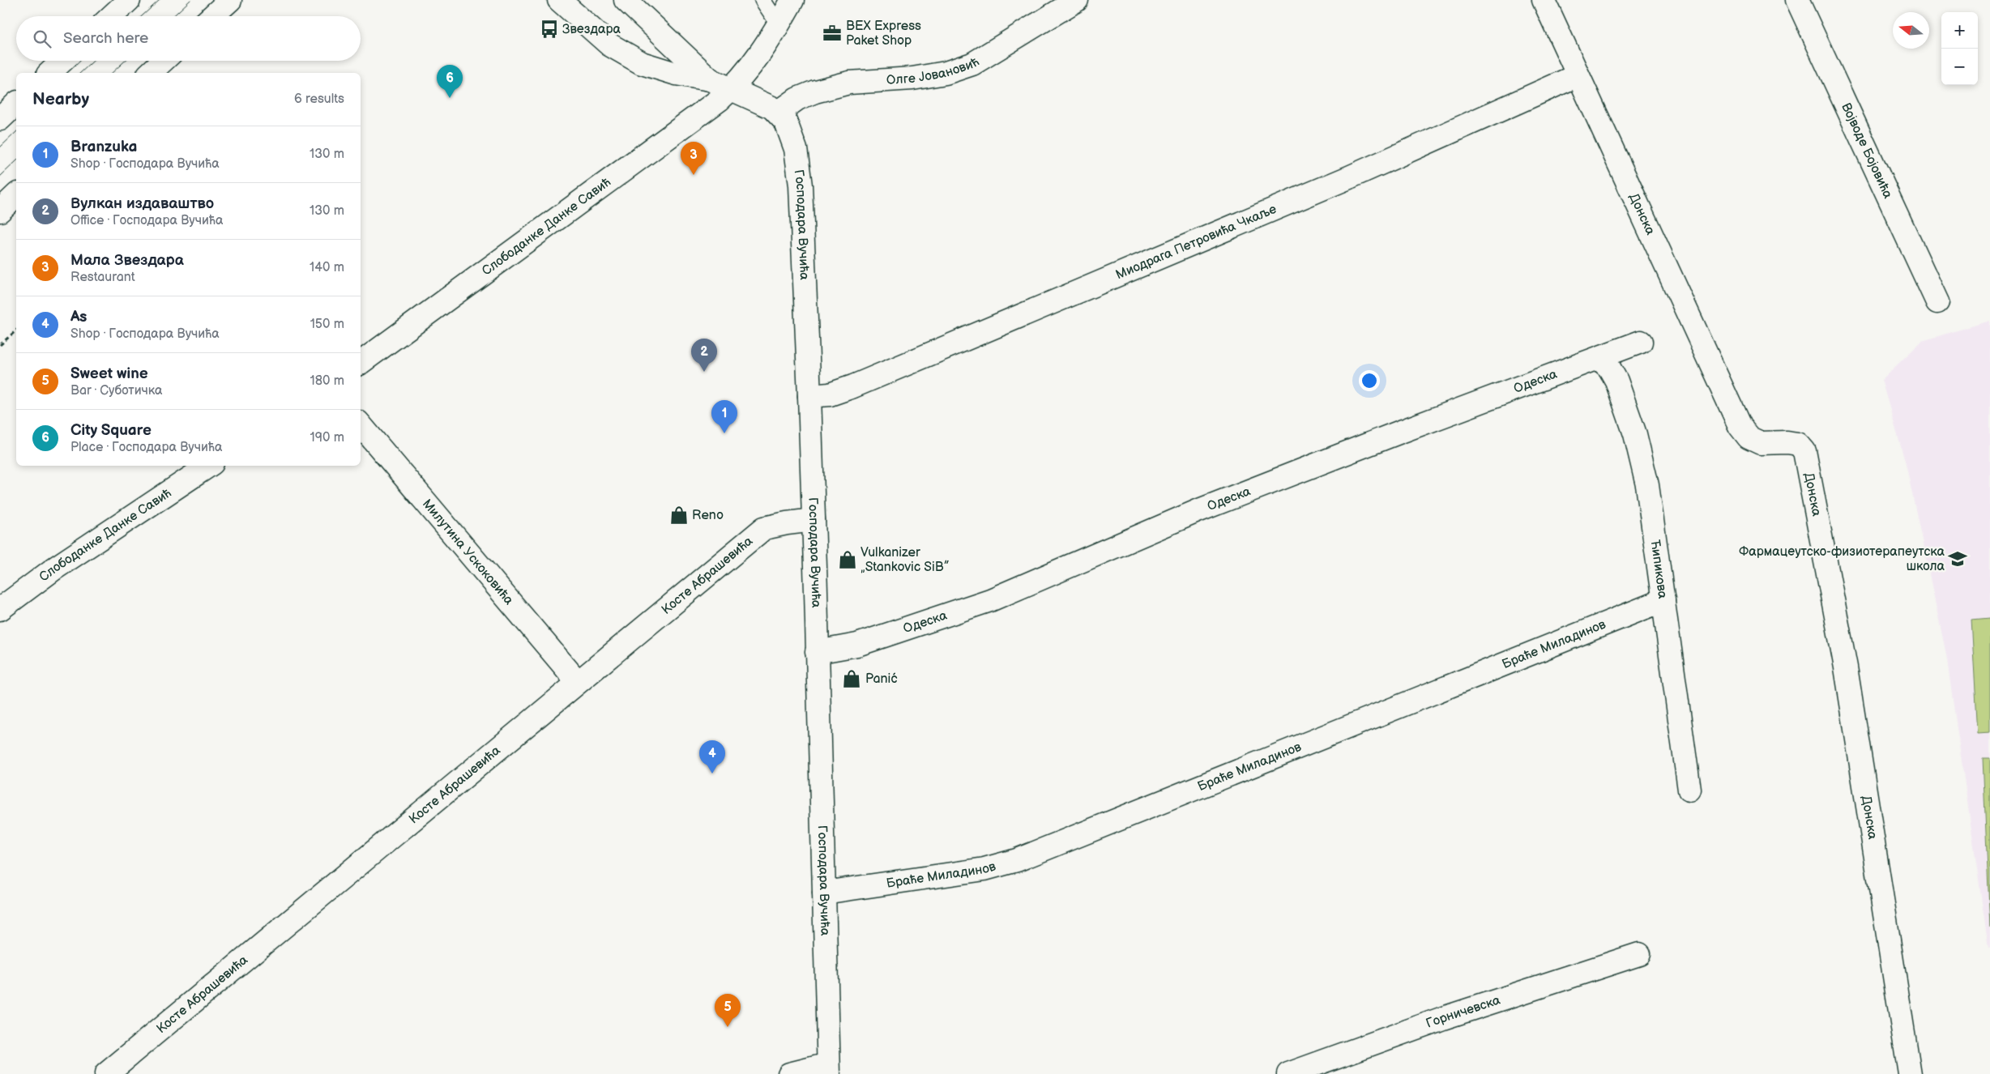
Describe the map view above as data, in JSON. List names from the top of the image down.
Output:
{
  "streets": {
    "street": [
      "Олге Јовановић",
      "Војводе Бојовића",
      "Донска",
      "Господара Вучића",
      "Слободанке Данке Савић",
      "Миодрага Петровића Чкаље",
      "Одеска",
      "Милутина Ускоковића",
      "Ћипикова",
      "Косте Абрашевића",
      "Браће Миладинов",
      "Горничевска"
    ]
  },
  "crossings": [
    ["Олге Јовановић", "Господара Вучића"],
    ["Донска", "Миодрага Петровића Чкаље"],
    ["Господара Вучића", "Слободанке Данке Савић"],
    ["Господара Вучића", "Миодрага Петровића Чкаље"],
    ["Господара Вучића", "Одеска"],
    ["Господара Вучића", "Косте Абрашевића"],
    ["Господара Вучића", "Браће Миладинов"],
    ["Одеска", "Ћипикова"],
    ["Милутина Ускоковића", "Косте Абрашевића"],
    ["Ћипикова", "Браће Миладинов"]
  ],
  "places": {
    "bus stop": ["Звездара"],
    "office": ["BEX Express Paket Shop"],
    "shop": ["Reno", "Vulkanizer „Stankovic SiB”", "Panić"],
    "school or university": ["Фармацеутско-физиотерапеутска школа"]
  },
  "north": "left",
  "page": {
    "map_buttons": ["+", "−"],
    "search": "Search here",
    "pins": [
      "6",
      "3",
      "2",
      "1",
      "4",
      "5"
    ],
    "heading": ["Nearby", "6 results"],
    "list": [
      {
        "mark": "1",
        "name": "Branzuka",
        "note": "Shop · Господара Вучића",
        "value": "130 m"
      },
      {
        "mark": "2",
        "name": "Вулкан издаваштво",
        "note": "Office · Господара Вучића",
        "value": "130 m"
      },
      {
        "mark": "3",
        "name": "Мала Звездара",
        "note": "Restaurant",
        "value": "140 m"
      },
      {
        "mark": "4",
        "name": "As",
        "note": "Shop · Господара Вучића",
        "value": "150 m"
      },
      {
        "mark": "5",
        "name": "Sweet wine",
        "note": "Bar · Суботичка",
        "value": "180 m"
      },
      {
        "mark": "6",
        "name": "City Square",
        "note": "Place · Господара Вучића",
        "value": "190 m"
      }
    ]
  }
}
